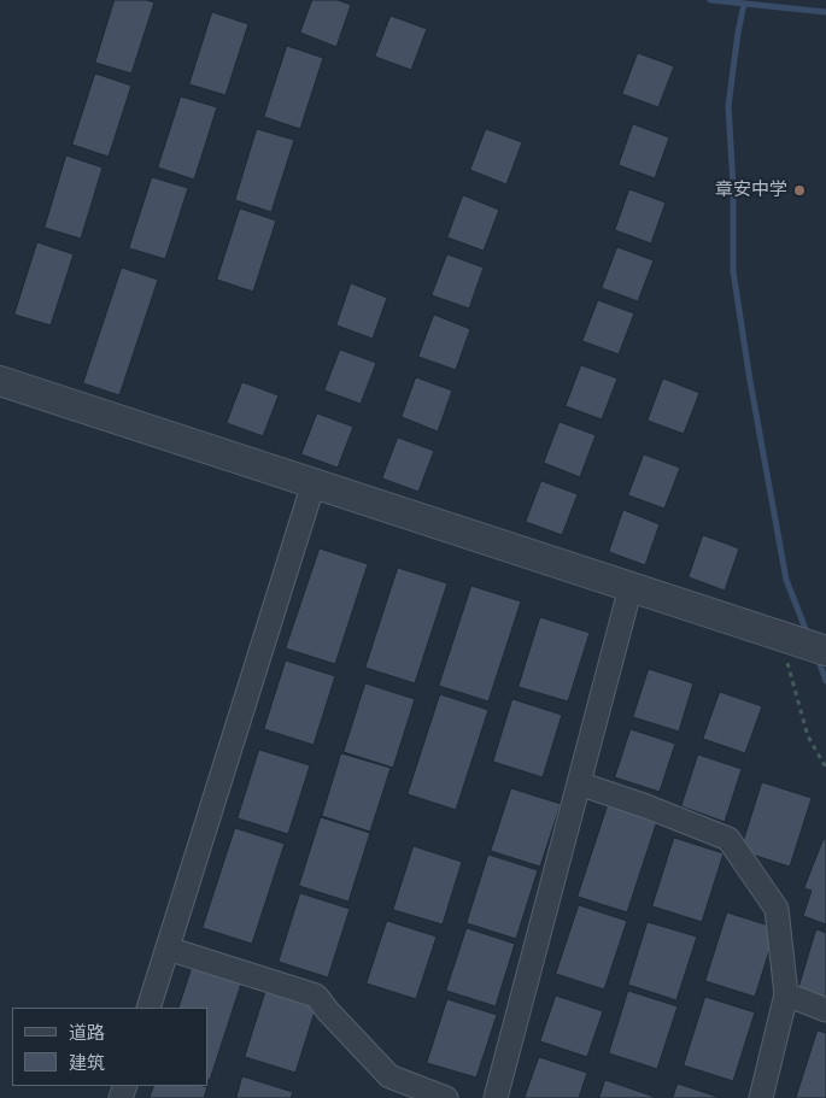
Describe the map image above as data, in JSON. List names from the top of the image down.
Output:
{
  "places": ["章安中学"],
  "legend": ["道路", "建筑"]
}
